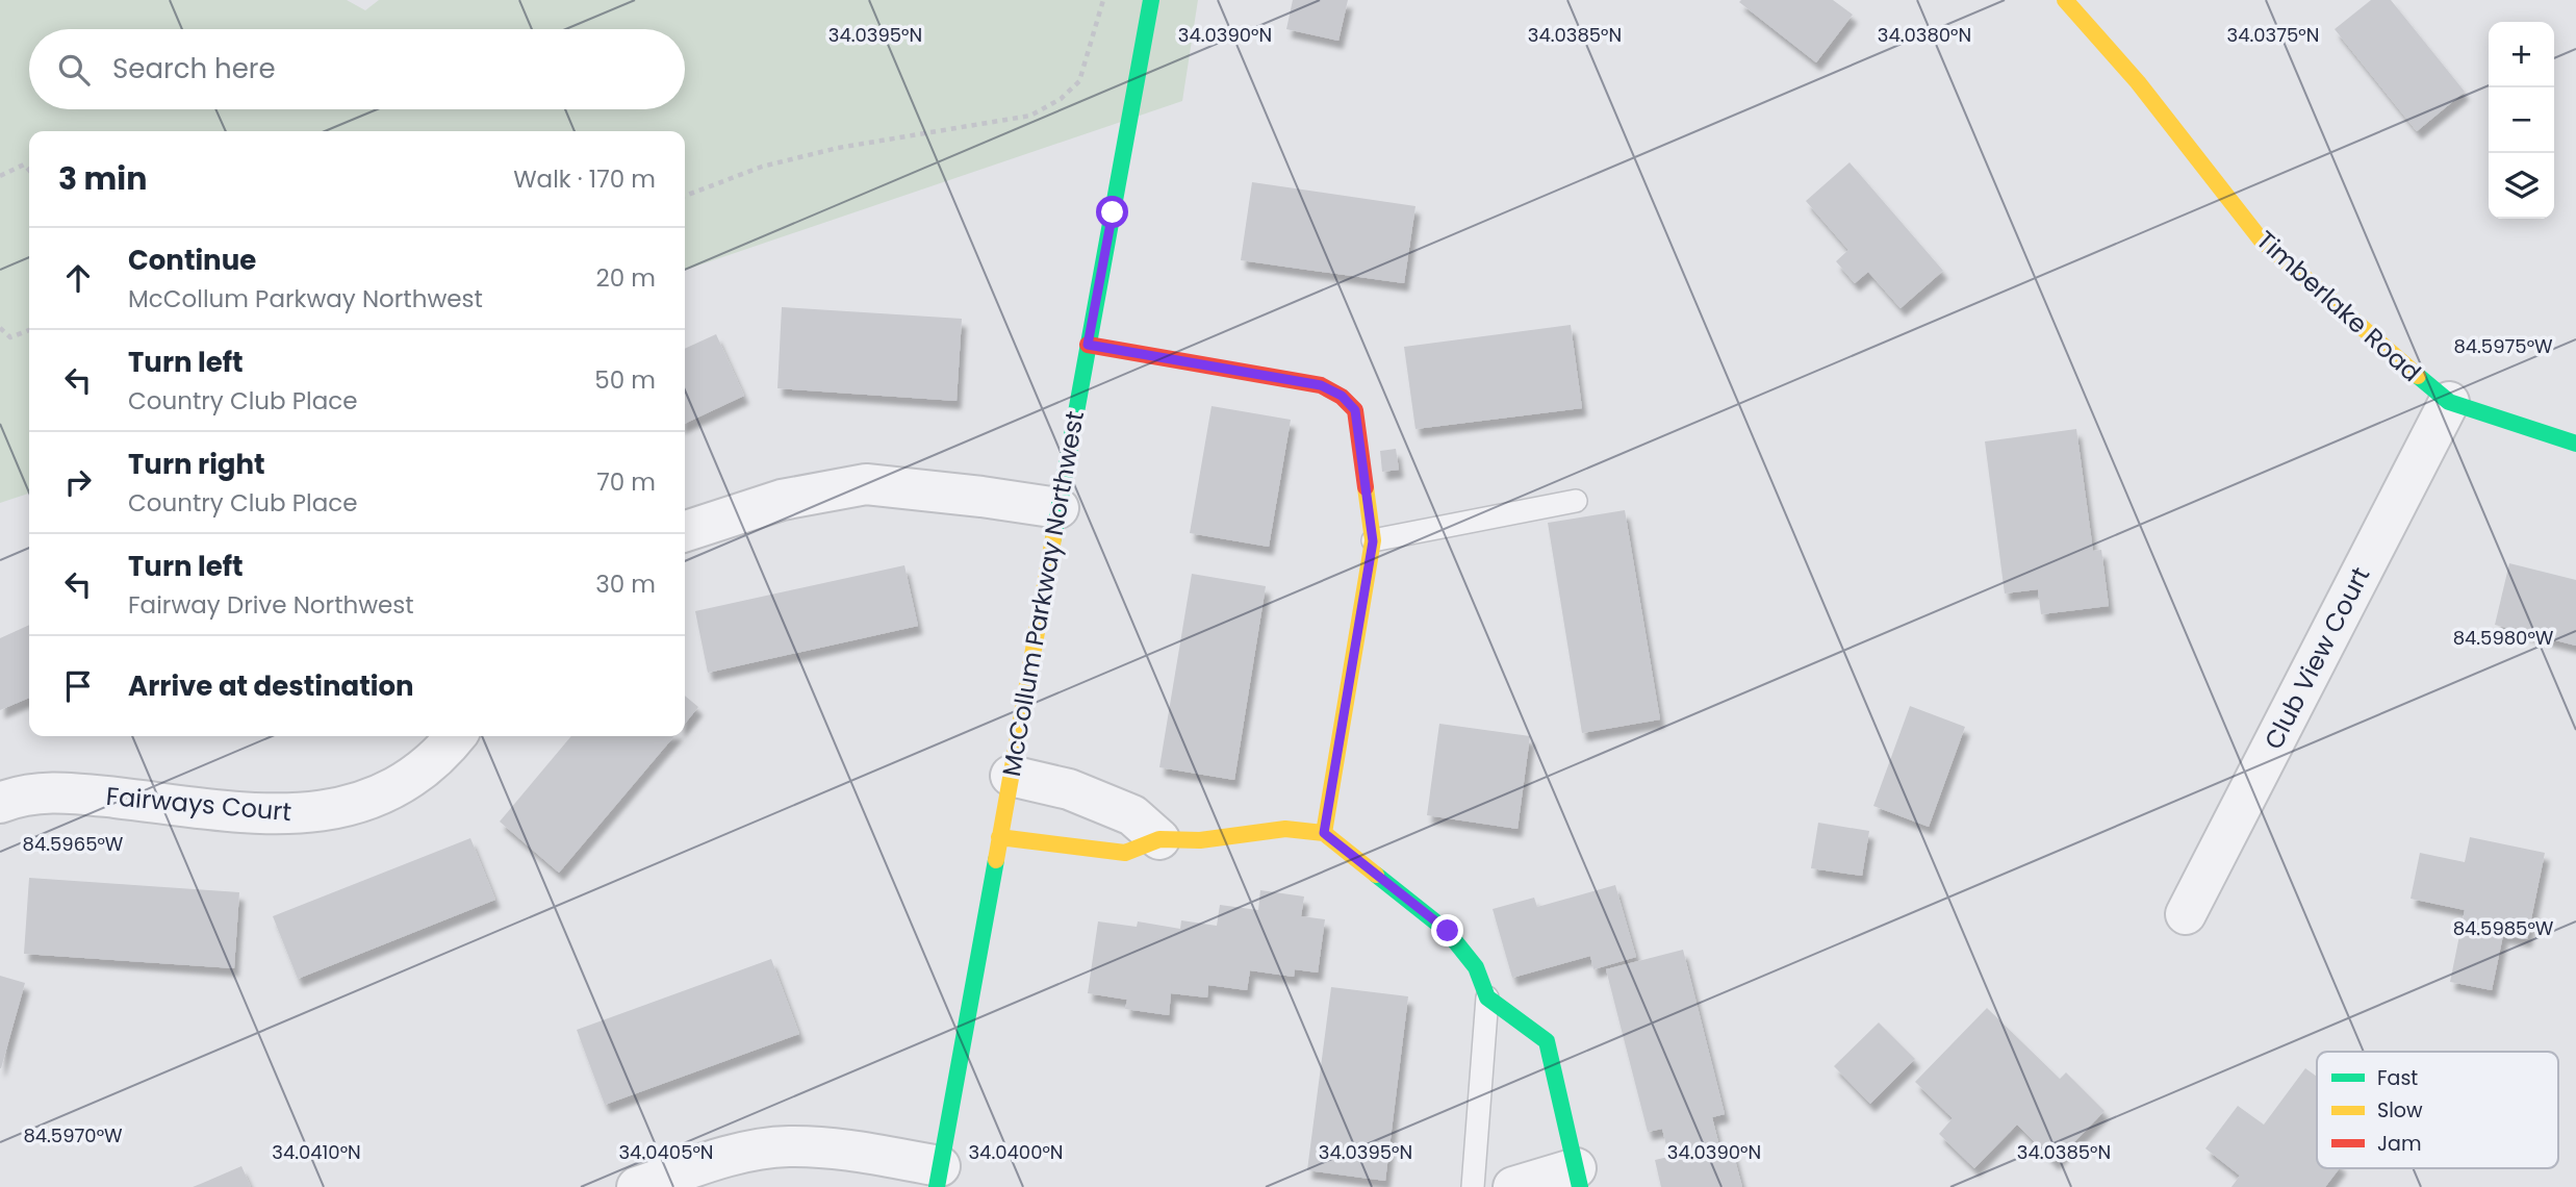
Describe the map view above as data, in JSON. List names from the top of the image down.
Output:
{
  "streets": {
    "street": [
      "Timberlake Road",
      "McCollum Parkway Northwest",
      "Club View Court",
      "Fairways Court"
    ]
  },
  "crossings": [
    ["Timberlake Road", "Club View Court"]
  ],
  "legend": ["Fast", "Slow", "Jam"],
  "page": {
    "map_buttons": ["+", "−"],
    "search": "Search here",
    "heading": ["3 min", "Walk · 170 m"],
    "list": [
      ["Continue", "McCollum Parkway Northwest", "20 m"],
      ["Turn left", "Country Club Place", "50 m"],
      ["Turn right", "Country Club Place", "70 m"],
      ["Turn left", "Fairway Drive Northwest", "30 m"],
      "Arrive at destination"
    ]
  },
  "coordinates": [
    "34.0395°N",
    "34.0390°N",
    "34.0385°N",
    "34.0380°N",
    "34.0375°N",
    "84.5975°W",
    "84.5980°W",
    "84.5965°W",
    "84.5985°W",
    "84.5970°W",
    "34.0410°N",
    "34.0405°N",
    "34.0400°N"
  ]
}
